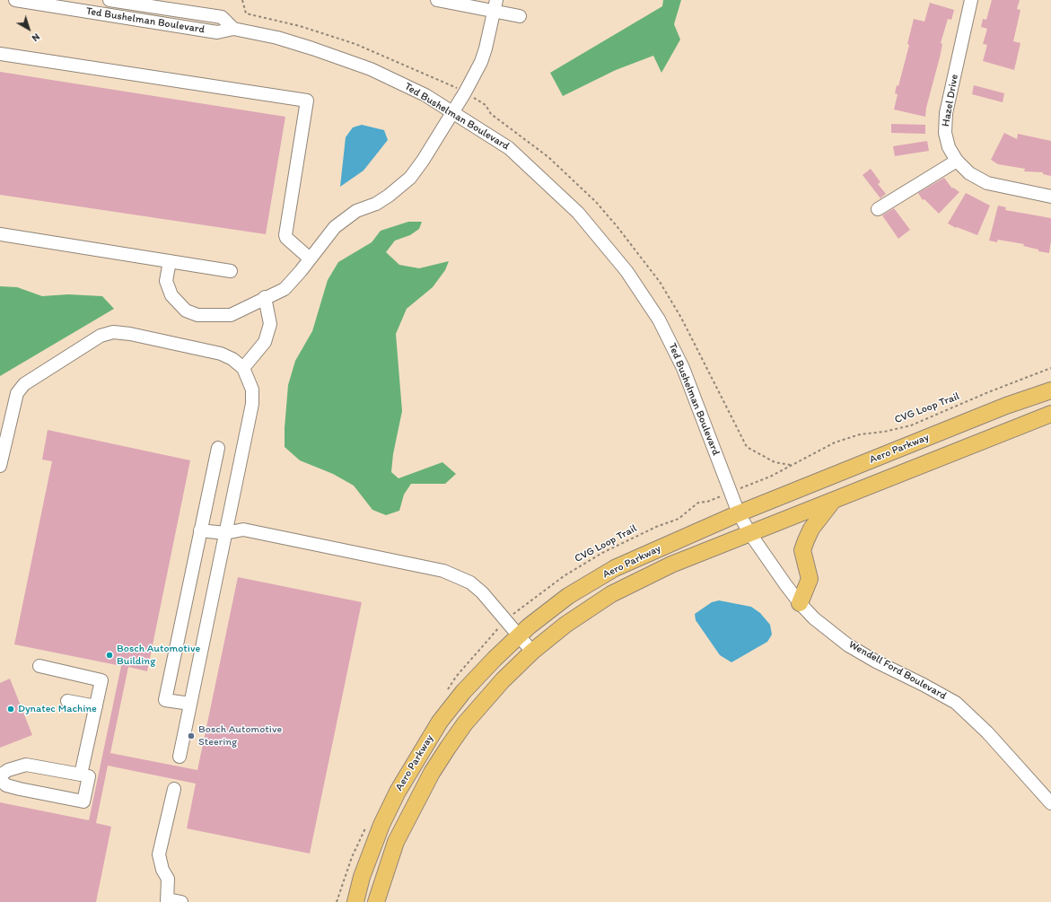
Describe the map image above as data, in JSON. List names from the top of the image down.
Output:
{
  "streets": {
    "main road": ["Aero Parkway"],
    "street": ["Ted Bushelman Boulevard", "Hazel Drive", "Wendell Ford Boulevard"],
    "path": ["CVG Loop Trail"]
  },
  "crossings": [
    ["Ted Bushelman Boulevard", "Aero Parkway"],
    ["Ted Bushelman Boulevard", "Wendell Ford Boulevard"],
    ["Aero Parkway", "Wendell Ford Boulevard"]
  ],
  "places": ["Bosch Automotive Building", "Dynatec Machine", "Bosch Automotive Steering"],
  "north": "bottom right"
}
